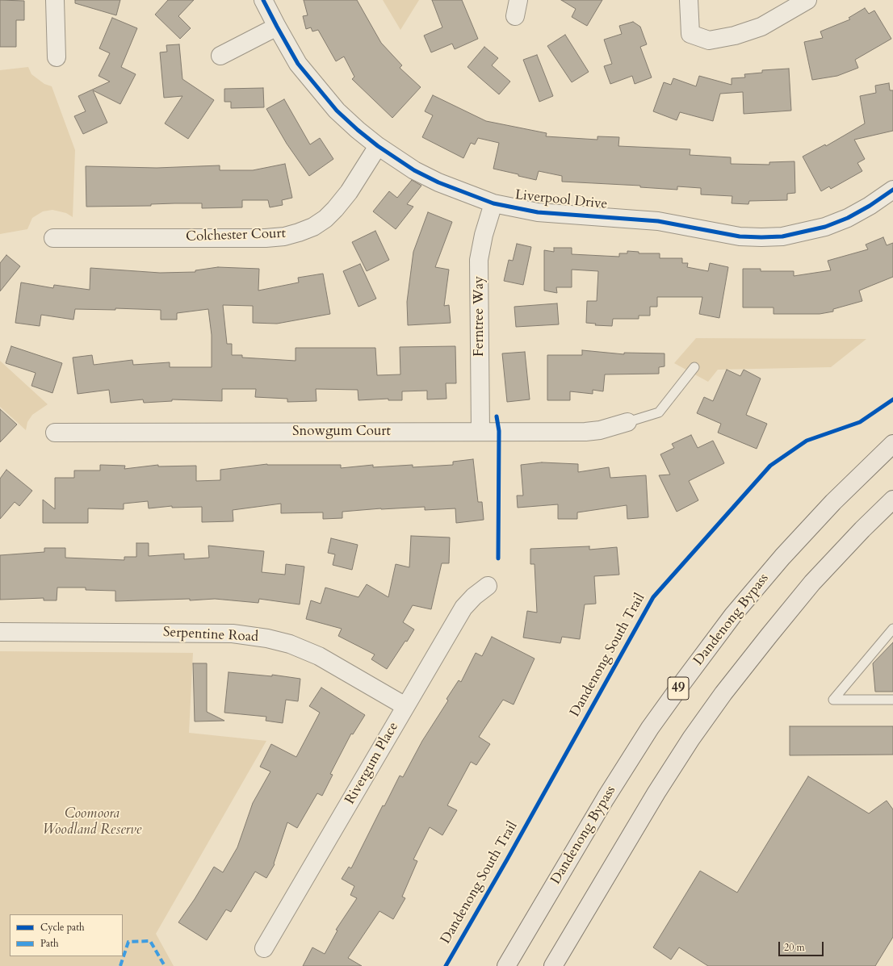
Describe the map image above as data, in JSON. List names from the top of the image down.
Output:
{
  "streets": {
    "highway": ["Dandenong Bypass", "49"],
    "street": [
      "Liverpool Drive",
      "Colchester Court",
      "Ferntree Way",
      "Snowgum Court",
      "Serpentine Road",
      "Rivergum Place"
    ],
    "cycle path": ["Dandenong South Trail"]
  },
  "crossings": [
    ["Liverpool Drive", "Colchester Court"],
    ["Liverpool Drive", "Ferntree Way"],
    ["Ferntree Way", "Snowgum Court"],
    ["Serpentine Road", "Rivergum Place"]
  ],
  "parks": ["Coomoora Woodland Reserve"],
  "legend": ["Cycle path", "Path"],
  "scale_bar": "20 m"
}
